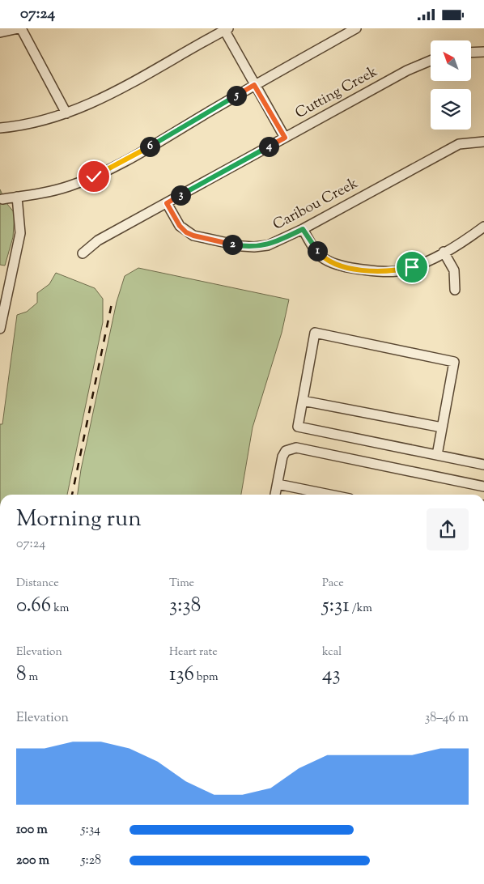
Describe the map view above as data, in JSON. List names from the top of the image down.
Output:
{
  "streets": {
    "street": ["Cutting Creek", "Caribou Creek"]
  },
  "crossings": [
    ["Cutting Creek", "Caribou Creek"]
  ],
  "north": "top left",
  "page": {
    "status": "07:24",
    "pins": [
      "5",
      "4",
      "6",
      "3",
      "2",
      "1"
    ],
    "heading": ["Morning run", "07:24"],
    "stats": [
      ["Distance", "0.66 km"],
      ["Time", "3:38"],
      ["Pace", "5:31 /km"],
      ["Elevation", "8 m"],
      ["Heart rate", "136 bpm"],
      ["kcal", "43"]
    ],
    "chart": ["Elevation", "38–46 m"],
    "list": [
      {
        "name": "100 m",
        "note": "5:34"
      },
      {
        "name": "200 m",
        "note": "5:28"
      }
    ]
  }
}
